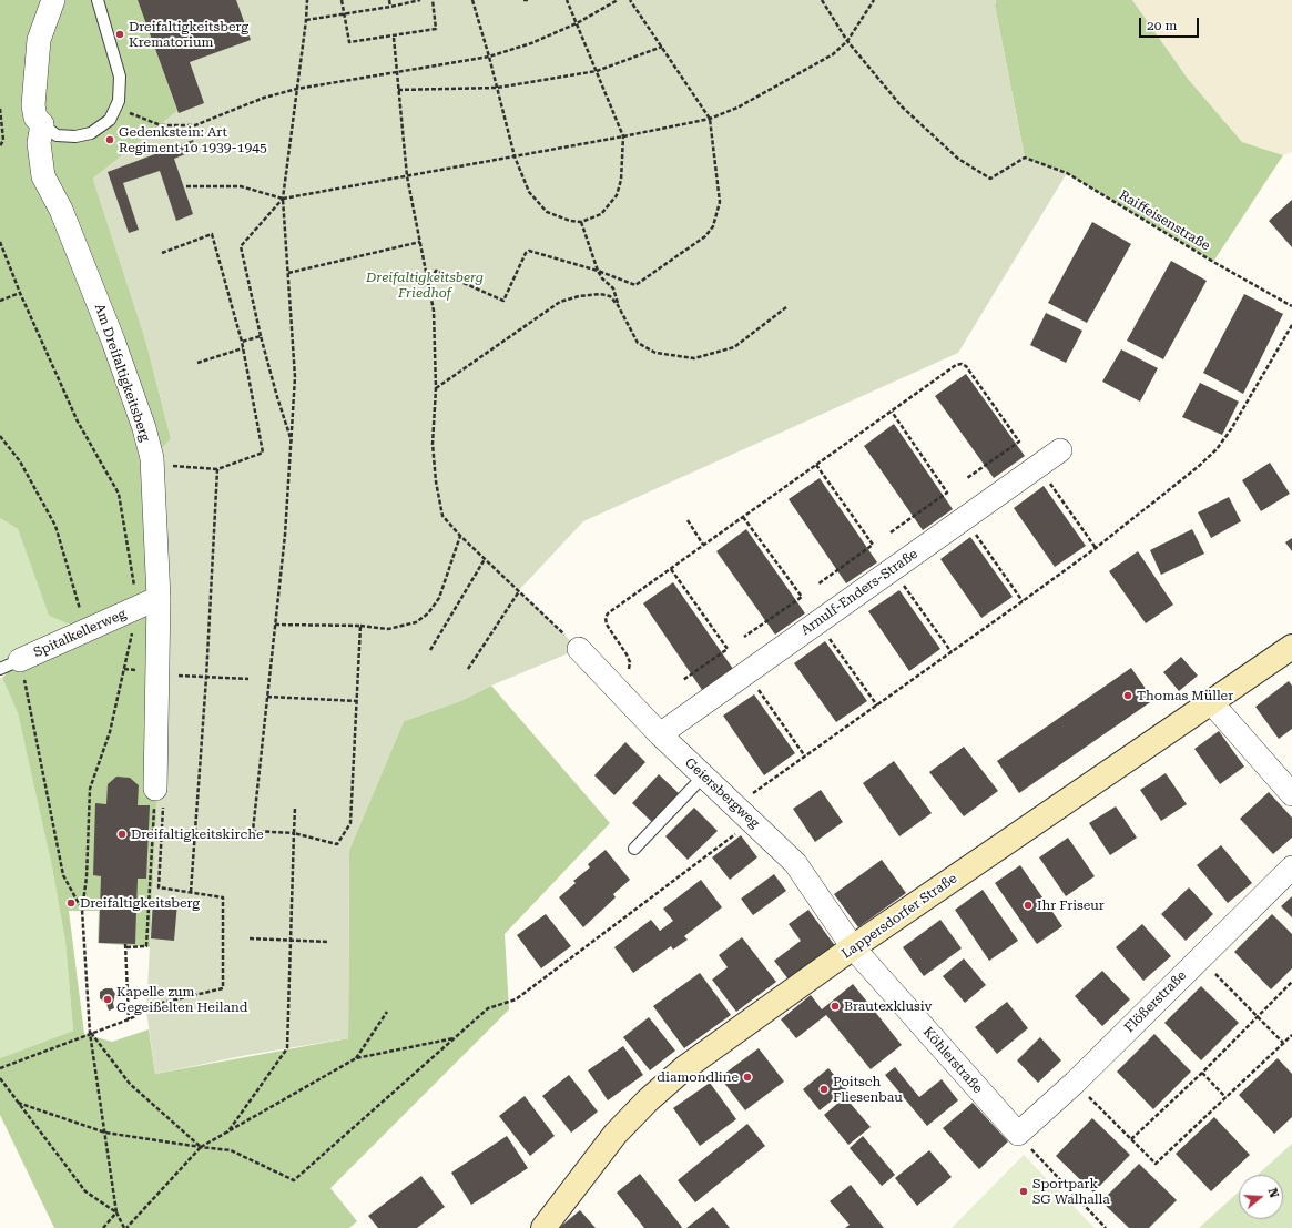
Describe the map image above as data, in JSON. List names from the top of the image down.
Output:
{
  "streets": {
    "street": [
      "Am Dreifaltigkeitsberg",
      "Arnulf-Enders-Straße",
      "Spitalkellerweg",
      "Geiersbergweg",
      "Lappersdorfer Straße",
      "Flößerstraße",
      "Köhlerstraße"
    ],
    "path": ["Raiffeisenstraße"]
  },
  "crossings": [
    ["Am Dreifaltigkeitsberg", "Spitalkellerweg"],
    ["Arnulf-Enders-Straße", "Geiersbergweg"],
    ["Geiersbergweg", "Lappersdorfer Straße"],
    ["Geiersbergweg", "Köhlerstraße"],
    ["Lappersdorfer Straße", "Köhlerstraße"],
    ["Flößerstraße", "Köhlerstraße"]
  ],
  "parks": ["Dreifaltigkeitsberg Friedhof"],
  "places": [
    "Dreifaltigkeitsberg Krematorium",
    "Gedenkstein: Art Regiment 10 1939-1945",
    "Thomas Müller",
    "Dreifaltigkeitskirche",
    "Dreifaltigkeitsberg",
    "Ihr Friseur",
    "Kapelle zum Gegeißelten Heiland",
    "Brautexklusiv",
    "diamondline",
    "Poitsch Fliesenbau",
    "Sportpark SG Walhalla"
  ],
  "scale_bar": "20 m",
  "north": "right"
}
